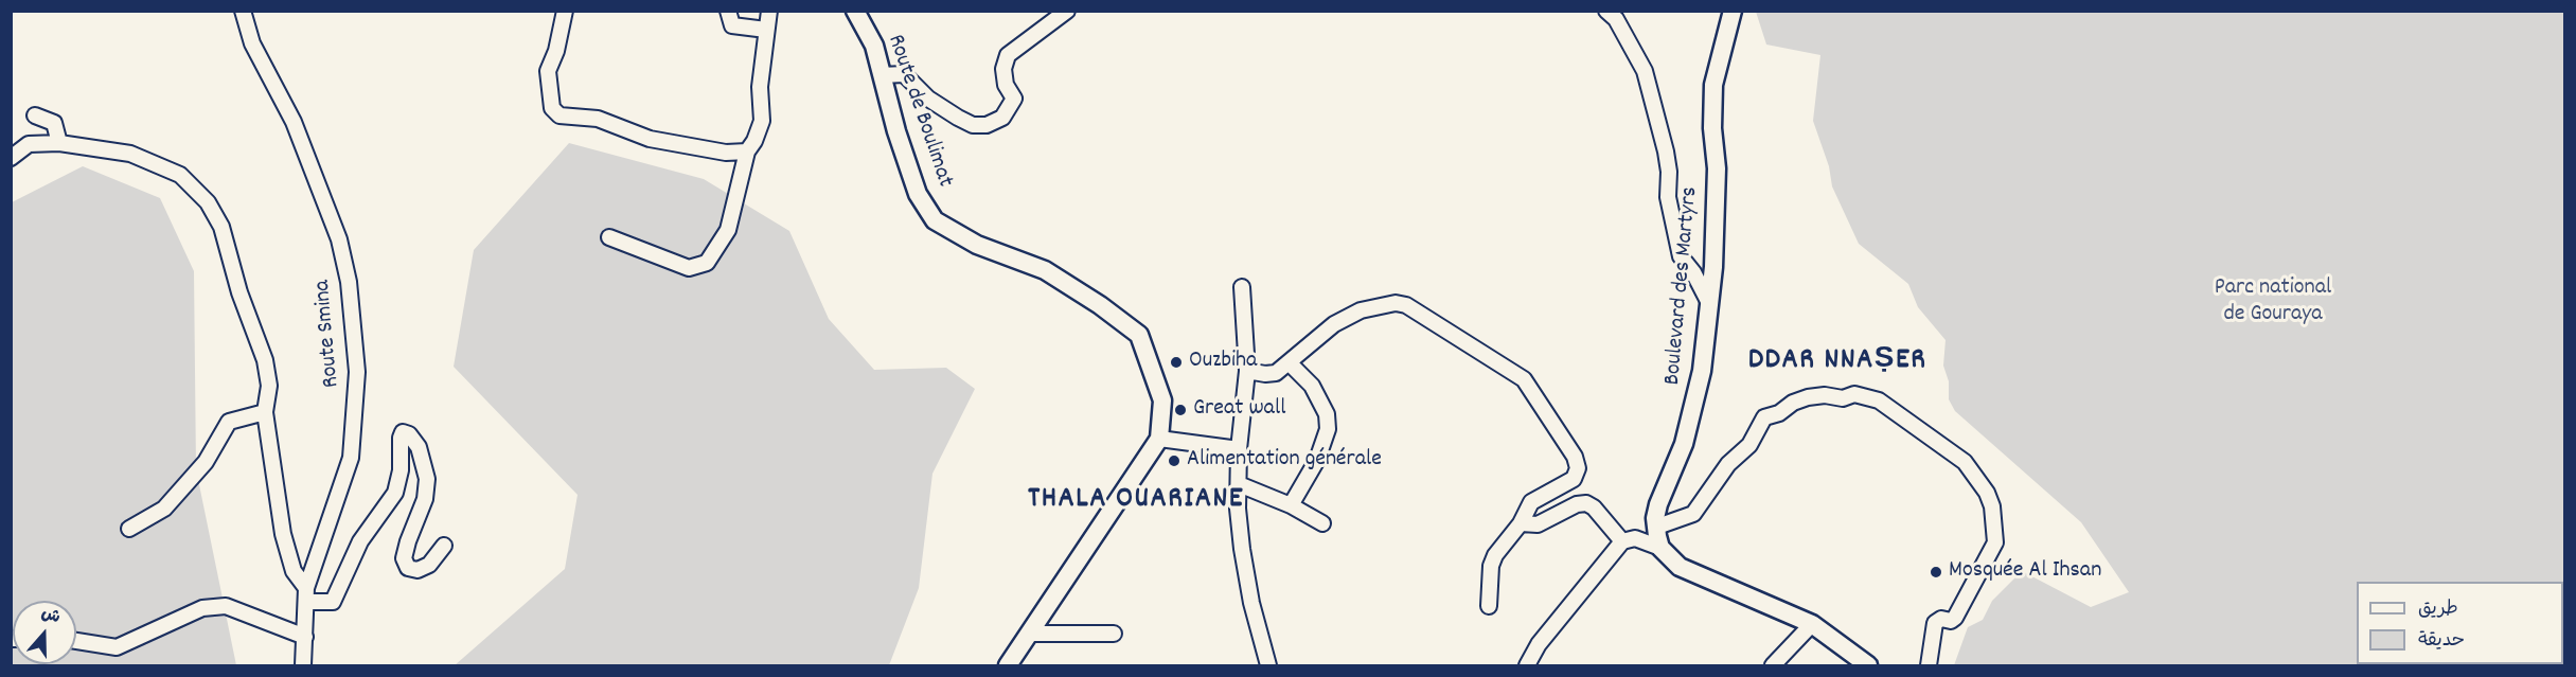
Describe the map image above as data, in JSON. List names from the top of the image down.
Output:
{
  "streets": {
    "main road": ["Route de Boulimat", "Boulevard des Martyrs"],
    "street": ["Route Smina"]
  },
  "districts": ["DDAR NNAṢER", "THALA OUARIANE"],
  "parks": ["Parc national de Gouraya"],
  "places": [
    "Ouzbiha",
    "Great wall",
    "Alimentation générale",
    "Mosquée Al Ihsan"
  ],
  "legend": ["طريق", "حديقة"],
  "north": "top"
}
